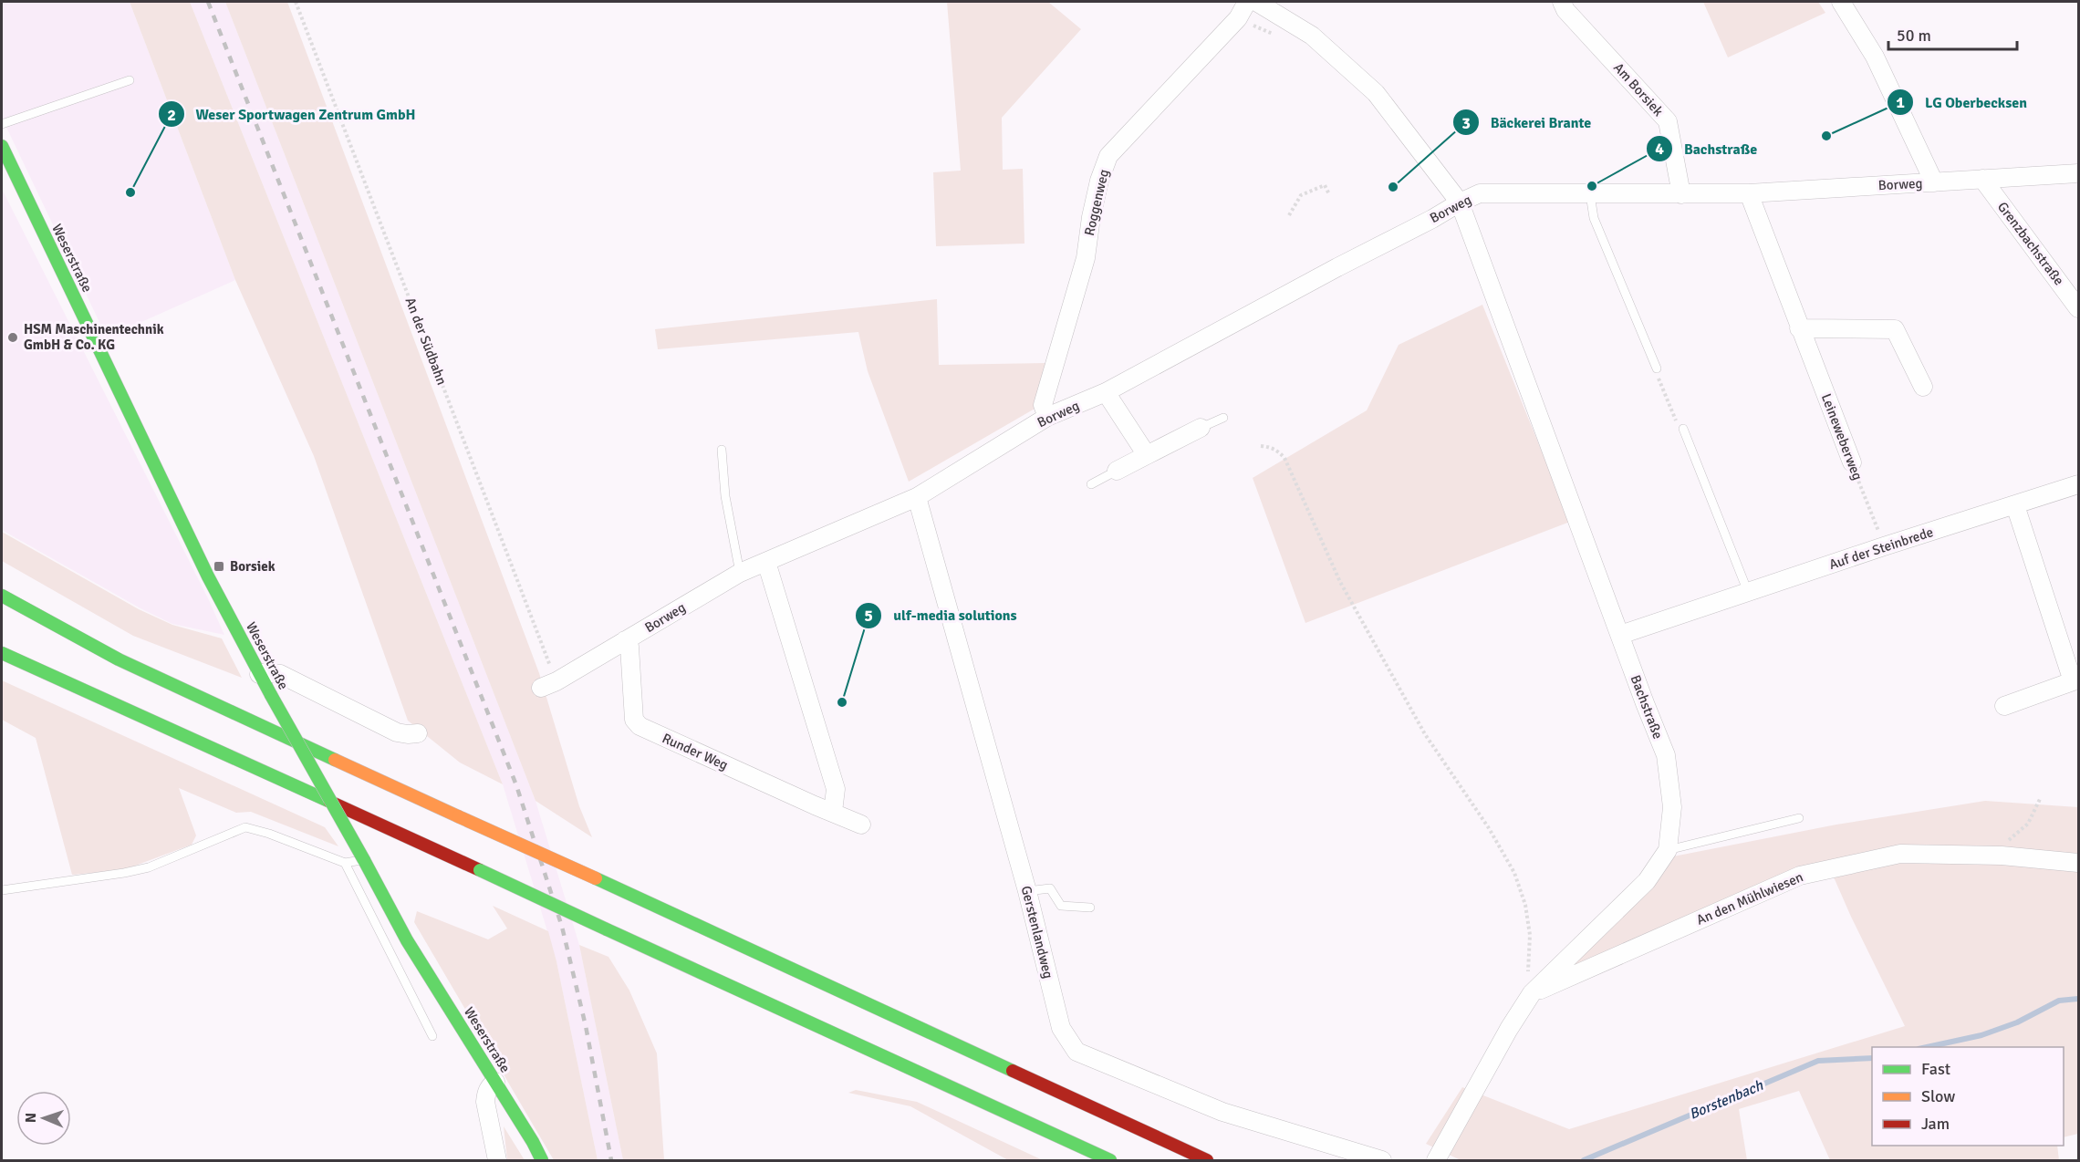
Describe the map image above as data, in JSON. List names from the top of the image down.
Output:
{
  "streets": {
    "main road": ["Weserstraße"],
    "street": [
      "Am Borsiek",
      "Borweg",
      "Roggenweg",
      "Grenzbachstraße",
      "Leineweberweg",
      "Auf der Steinbrede",
      "Bachstraße",
      "Runder Weg",
      "An den Mühlwiesen",
      "Gerstenlandweg"
    ],
    "path": ["An der Südbahn"]
  },
  "crossings": [
    ["Am Borsiek", "Borweg"],
    ["Borweg", "Roggenweg"],
    ["Borweg", "Grenzbachstraße"],
    ["Borweg", "An der Südbahn"],
    ["Borweg", "Leineweberweg"],
    ["Borweg", "Bachstraße"],
    ["Borweg", "Runder Weg"],
    ["Borweg", "Gerstenlandweg"],
    ["Leineweberweg", "Auf der Steinbrede"],
    ["Auf der Steinbrede", "Bachstraße"],
    ["Bachstraße", "An den Mühlwiesen"]
  ],
  "water": ["Borstenbach"],
  "places": {
    "other": [
      "LG Oberbecksen",
      "Bachstraße",
      "Bäckerei Brante",
      "Weser Sportwagen Zentrum GmbH",
      "HSM Maschinentechnik GmbH & Co. KG",
      "ulf-media solutions"
    ],
    "transit": ["Borsiek"]
  },
  "legend": ["Fast", "Slow", "Jam"],
  "scale_bar": "50 m",
  "north": "left"
}
